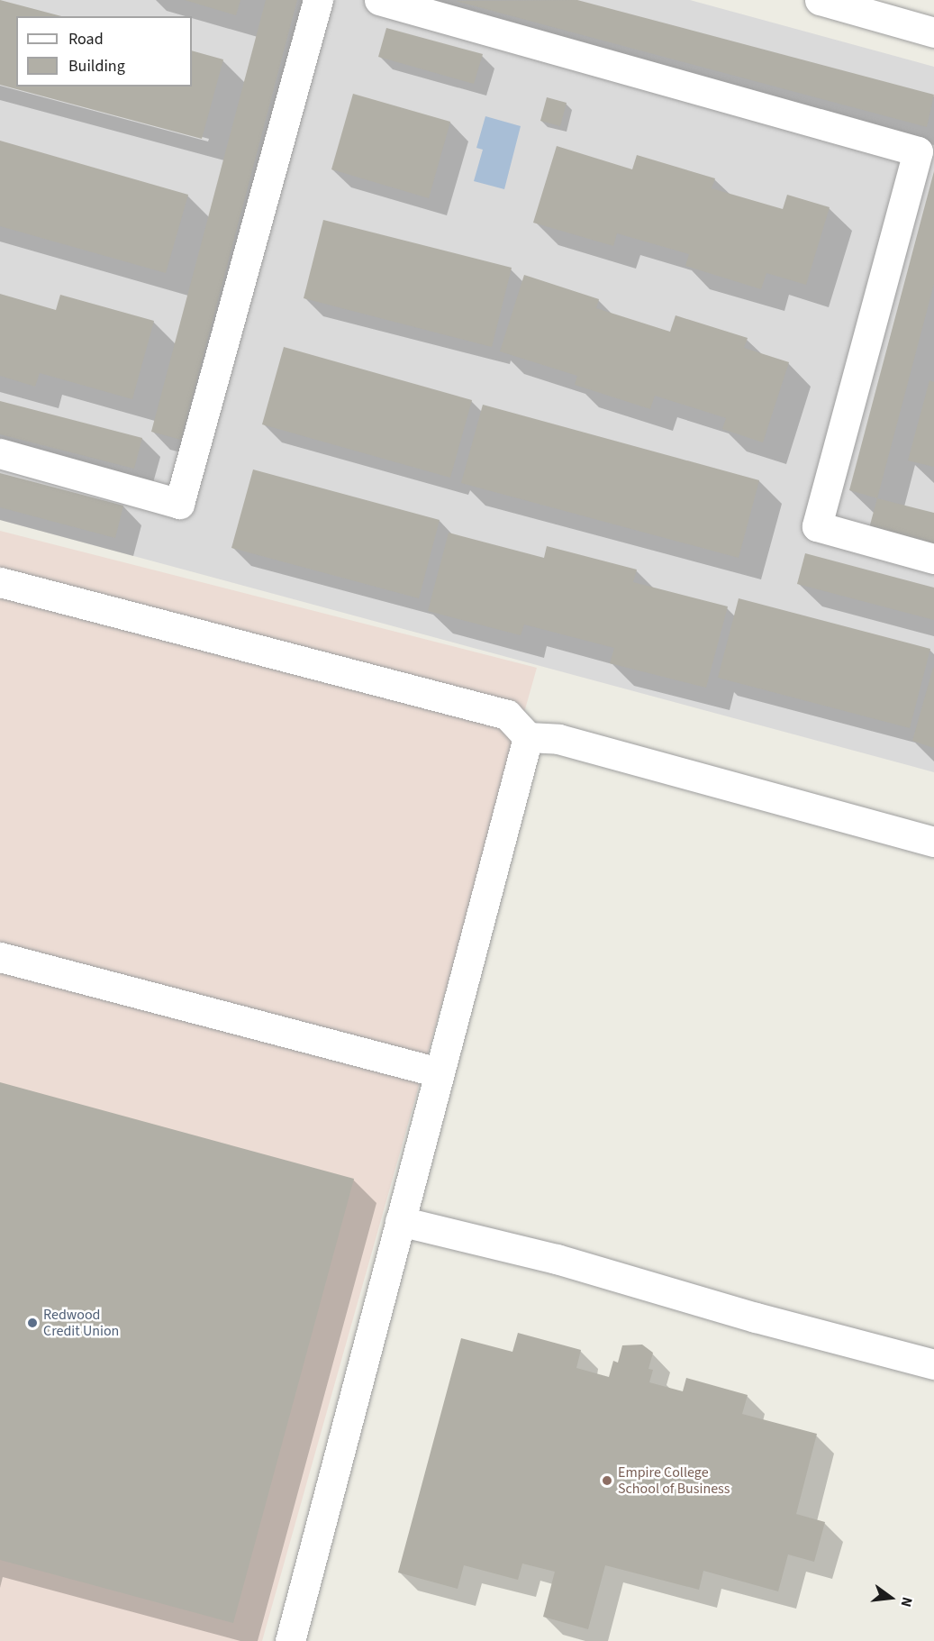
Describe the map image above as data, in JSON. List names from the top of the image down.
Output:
{
  "places": ["Redwood Credit Union", "Empire College School of Business"],
  "legend": ["Road", "Building"],
  "north": "right"
}
